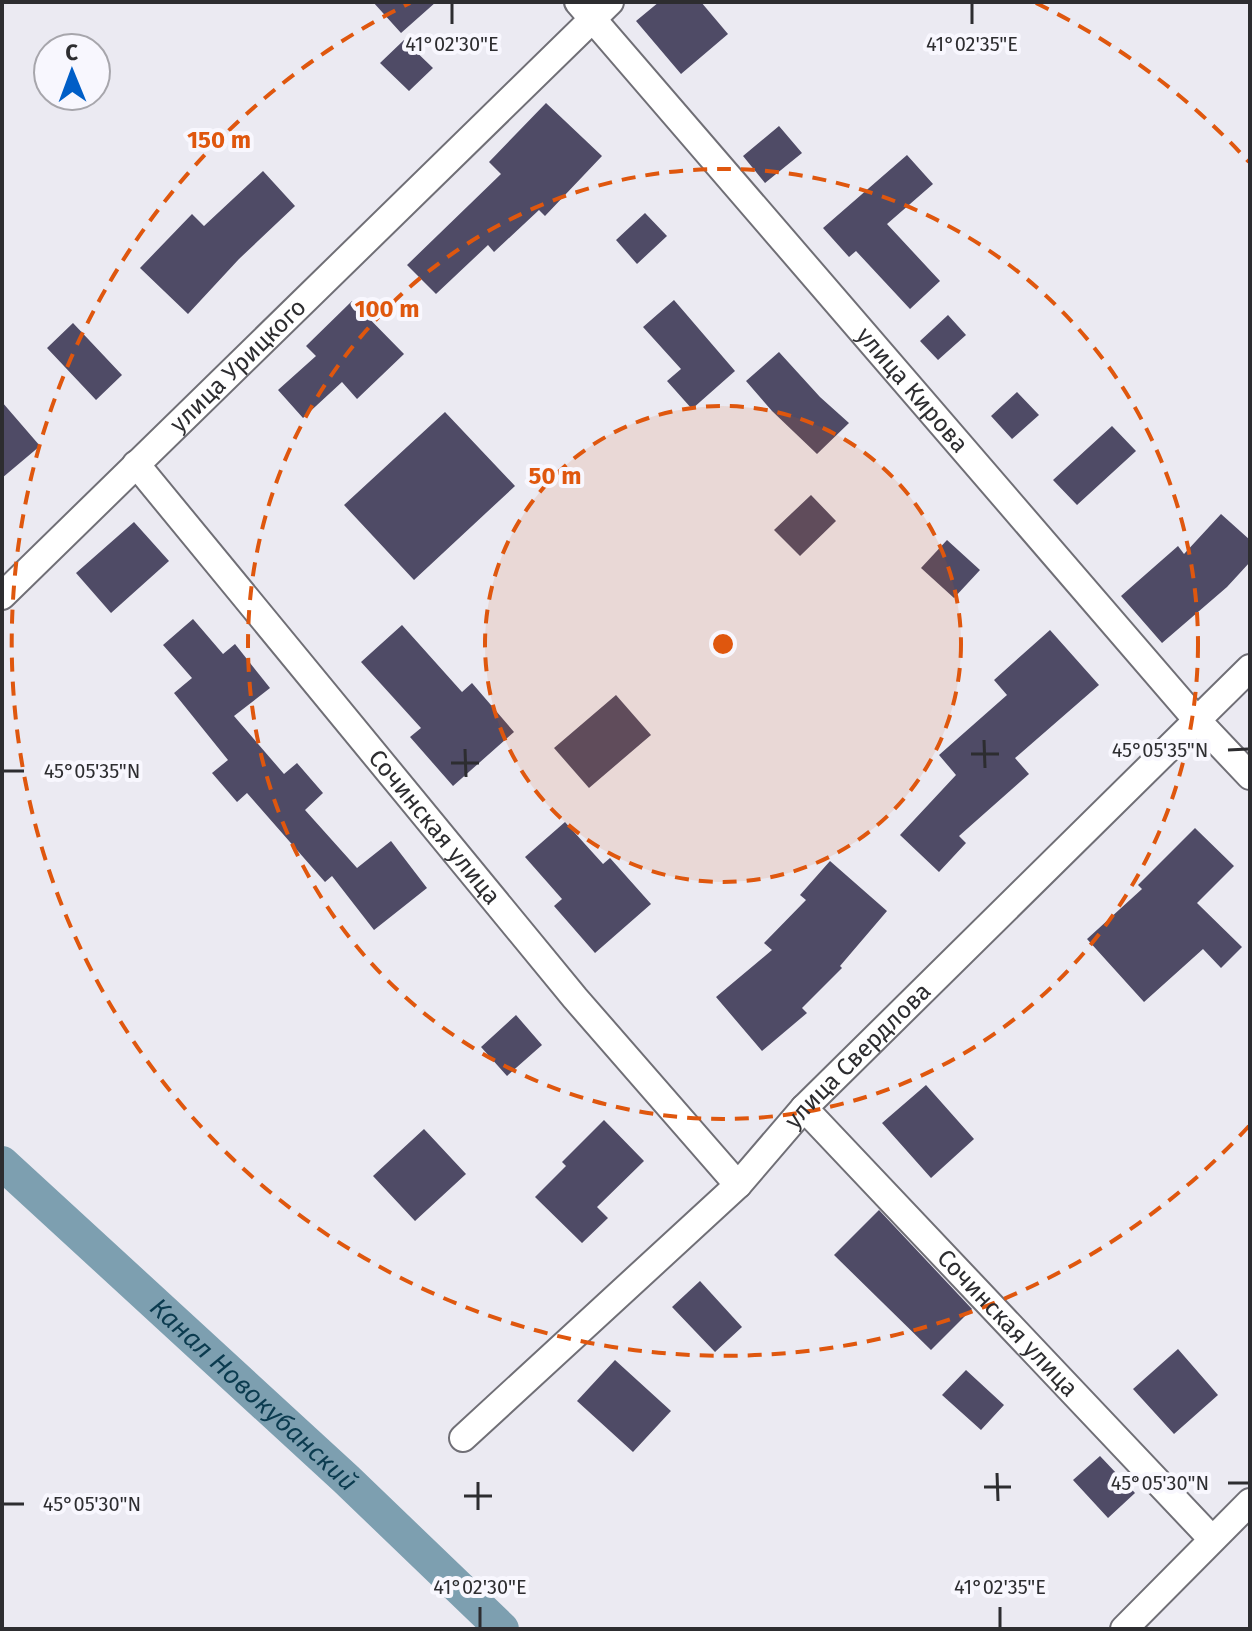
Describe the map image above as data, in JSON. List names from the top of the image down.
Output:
{
  "streets": {
    "street": [
      "улица Урицкого",
      "улица Кирова",
      "Сочинская улица",
      "улица Свердлова"
    ]
  },
  "crossings": [
    ["улица Урицкого", "улица Кирова"],
    ["улица Урицкого", "Сочинская улица"],
    ["улица Кирова", "улица Свердлова"],
    ["Сочинская улица", "улица Свердлова"]
  ],
  "water": ["Канал Новокубанский"],
  "north": "top",
  "coordinates": [
    "41°02'30\"E",
    "41°02'35\"E",
    "45°05'35\"N",
    "45°05'30\"N"
  ],
  "rings": ["150 m", "100 m", "50 m"]
}
